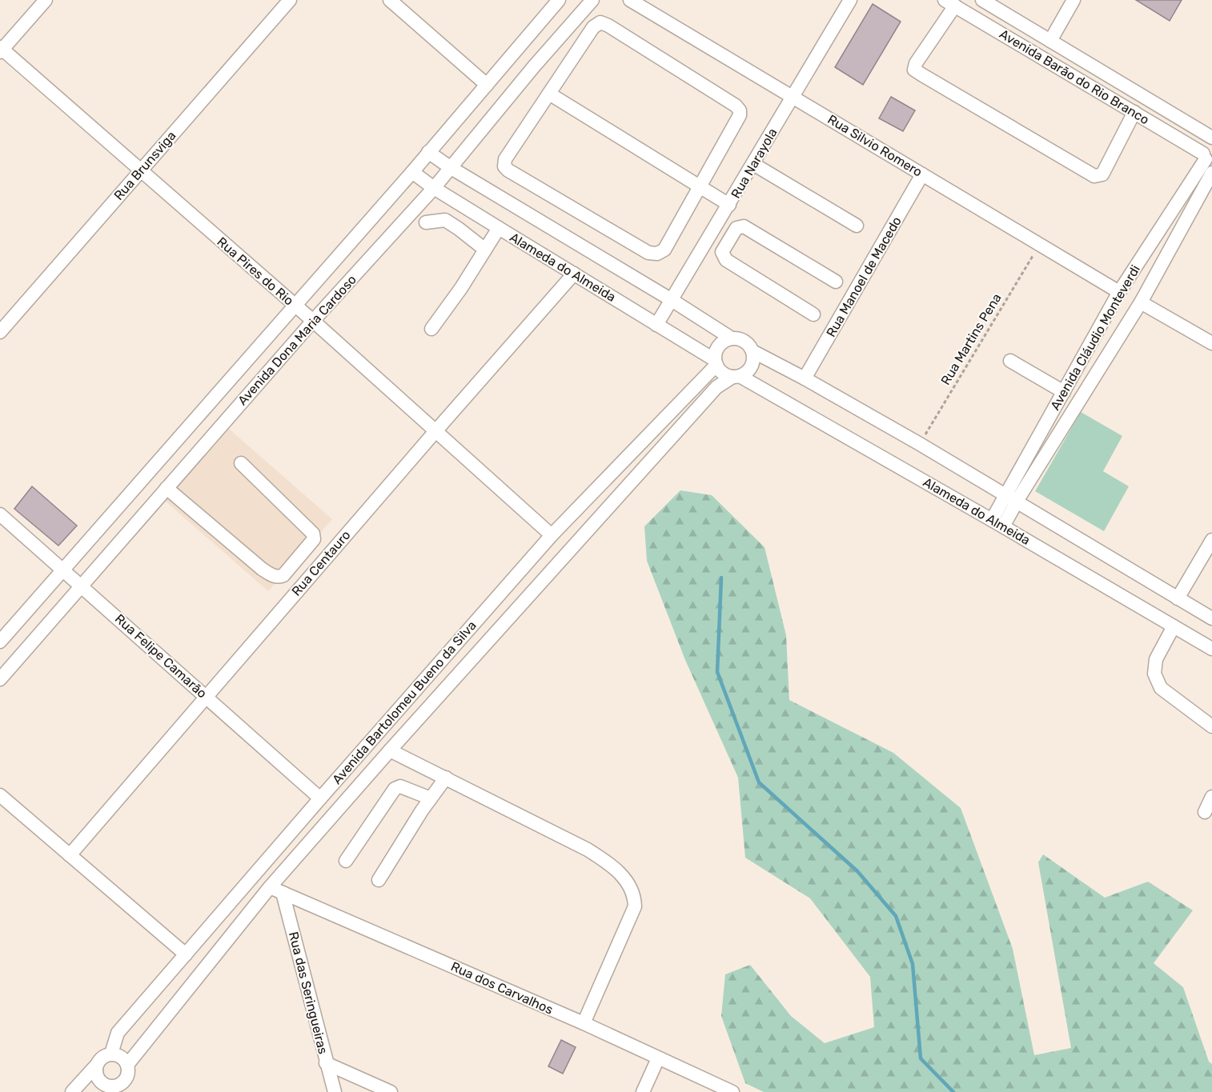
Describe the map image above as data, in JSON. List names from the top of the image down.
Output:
{
  "streets": {
    "street": [
      "Avenida Barão do Rio Branco",
      "Rua Silvio Romero",
      "Rua Narayola",
      "Rua Brunsviga",
      "Alameda do Almeida",
      "Rua Pires do Rio",
      "Rua Manoel de Macedo",
      "Avenida Cláudio Monteverdi",
      "Avenida Dona Maria Cardoso",
      "Rua Centauro",
      "Rua Felipe Camarão",
      "Avenida Bartolomeu Bueno da Silva",
      "Rua dos Carvalhos",
      "Rua das Seringueiras"
    ],
    "path": ["Rua Martins Pena"]
  },
  "crossings": [
    ["Avenida Barão do Rio Branco", "Avenida Cláudio Monteverdi"],
    ["Rua Silvio Romero", "Rua Narayola"],
    ["Rua Silvio Romero", "Rua Manoel de Macedo"],
    ["Rua Silvio Romero", "Avenida Cláudio Monteverdi"],
    ["Rua Silvio Romero", "Rua Martins Pena"],
    ["Rua Narayola", "Alameda do Almeida"],
    ["Rua Brunsviga", "Rua Pires do Rio"],
    ["Alameda do Almeida", "Rua Manoel de Macedo"],
    ["Alameda do Almeida", "Avenida Cláudio Monteverdi"],
    ["Alameda do Almeida", "Rua Martins Pena"],
    ["Alameda do Almeida", "Avenida Dona Maria Cardoso"],
    ["Alameda do Almeida", "Rua Centauro"],
    ["Alameda do Almeida", "Avenida Bartolomeu Bueno da Silva"],
    ["Rua Pires do Rio", "Avenida Dona Maria Cardoso"],
    ["Rua Pires do Rio", "Rua Centauro"],
    ["Rua Pires do Rio", "Avenida Bartolomeu Bueno da Silva"],
    ["Avenida Dona Maria Cardoso", "Rua Felipe Camarão"],
    ["Rua Centauro", "Rua Felipe Camarão"],
    ["Rua Felipe Camarão", "Avenida Bartolomeu Bueno da Silva"],
    ["Avenida Bartolomeu Bueno da Silva", "Rua dos Carvalhos"],
    ["Rua dos Carvalhos", "Rua das Seringueiras"]
  ]
}
